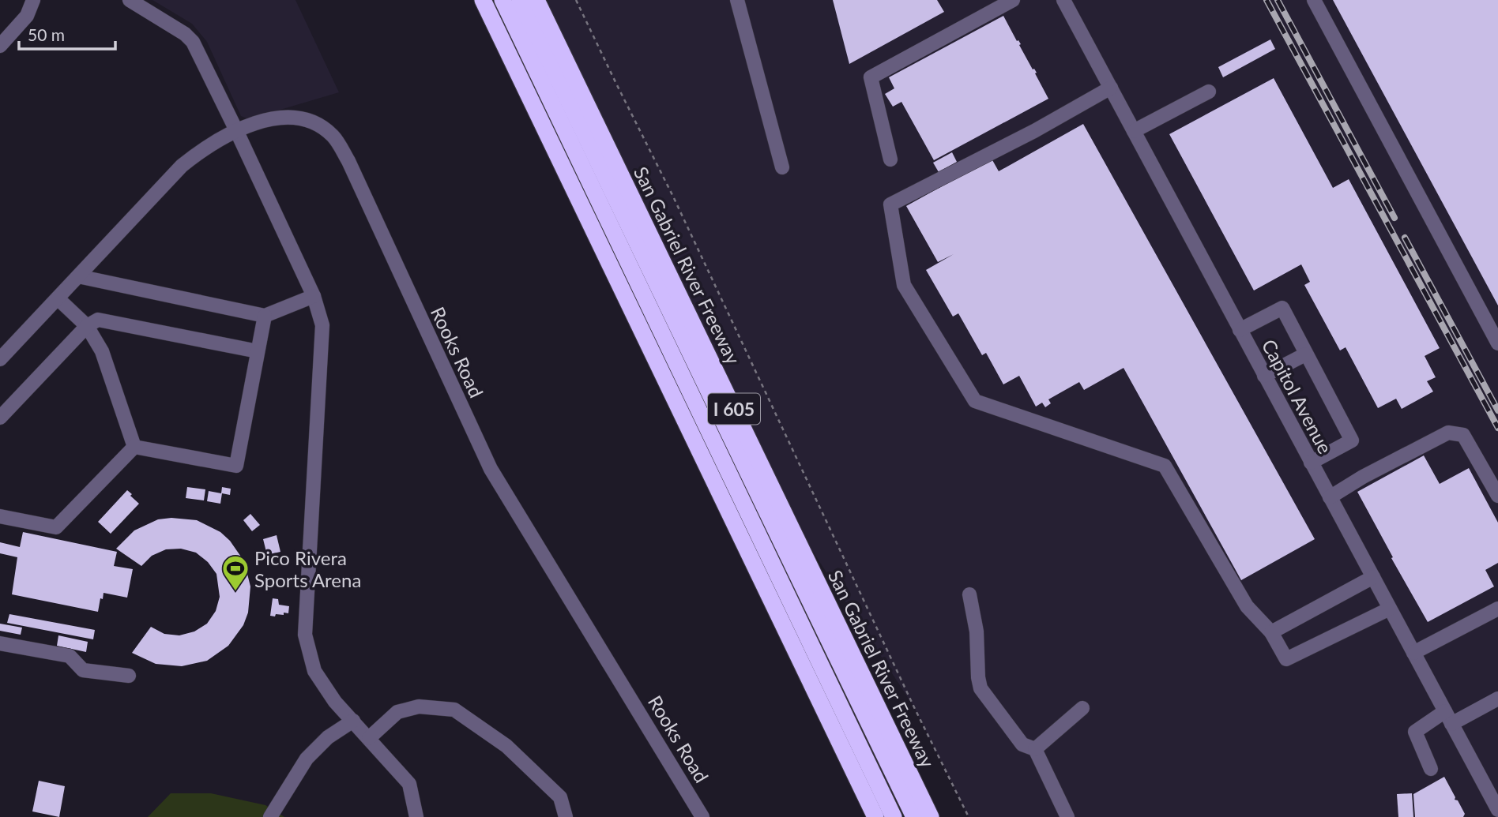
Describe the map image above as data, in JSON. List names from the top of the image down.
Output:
{
  "streets": {
    "highway": ["San Gabriel River Freeway", "I 605"],
    "street": ["Rooks Road", "Capitol Avenue"]
  },
  "places": {
    "sports": ["Pico Rivera Sports Arena"]
  },
  "scale_bar": "50 m"
}
